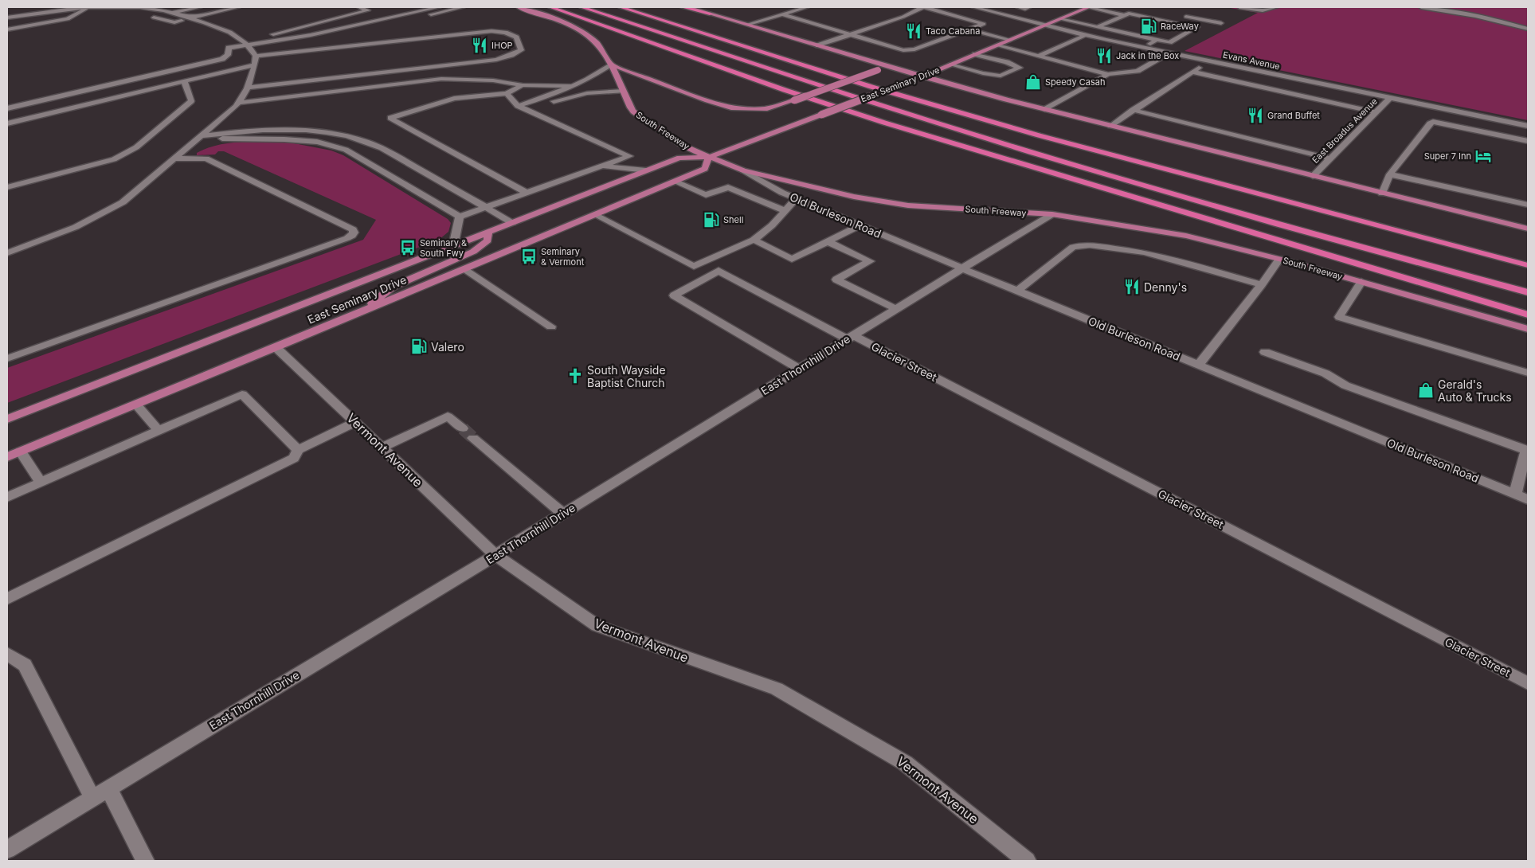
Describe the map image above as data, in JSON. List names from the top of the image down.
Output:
{
  "streets": {
    "main road": ["East Seminary Drive", "South Freeway"],
    "street": [
      "Evans Avenue",
      "East Broadus Avenue",
      "Old Burleson Road",
      "Glacier Street",
      "East Thornhill Drive",
      "Vermont Avenue"
    ]
  },
  "crossings": [
    ["Evans Avenue", "East Seminary Drive"],
    ["Evans Avenue", "East Broadus Avenue"],
    ["East Seminary Drive", "South Freeway"],
    ["East Seminary Drive", "Vermont Avenue"],
    ["South Freeway", "Old Burleson Road"],
    ["South Freeway", "East Thornhill Drive"],
    ["Old Burleson Road", "East Thornhill Drive"],
    ["Glacier Street", "East Thornhill Drive"],
    ["East Thornhill Drive", "Vermont Avenue"]
  ],
  "places": {
    "fuel station": ["RaceWay", "Shell", "Valero"],
    "restaurant": [
      "Taco Cabana",
      "IHOP",
      "Jack in the Box",
      "Grand Buffet",
      "Denny's"
    ],
    "shop": ["Speedy Casah", "Gerald's Auto & Trucks"],
    "hotel": ["Super 7 Inn"],
    "bus stop": ["Seminary & South Fwy", "Seminary & Vermont"],
    "church": ["South Wayside Baptist Church"]
  }
}
